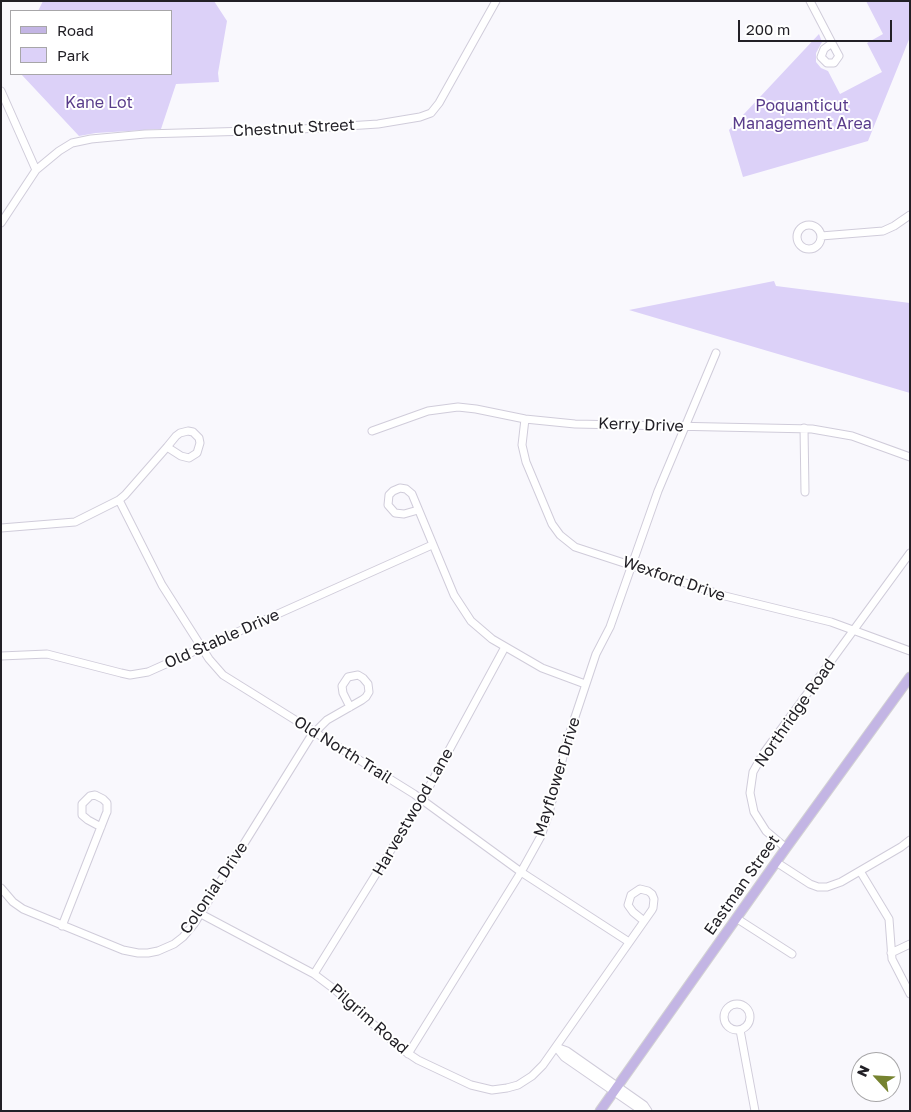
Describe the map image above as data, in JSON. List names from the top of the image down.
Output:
{
  "streets": {
    "main road": ["Eastman Street"],
    "street": [
      "Chestnut Street",
      "Kerry Drive",
      "Wexford Drive",
      "Old Stable Drive",
      "Northridge Road",
      "Old North Trail",
      "Mayflower Drive",
      "Harvestwood Lane",
      "Colonial Drive",
      "Pilgrim Road"
    ]
  },
  "crossings": [
    ["Kerry Drive", "Wexford Drive"],
    ["Kerry Drive", "Mayflower Drive"],
    ["Wexford Drive", "Northridge Road"],
    ["Wexford Drive", "Mayflower Drive"],
    ["Old Stable Drive", "Old North Trail"],
    ["Northridge Road", "Eastman Street"],
    ["Old North Trail", "Mayflower Drive"],
    ["Old North Trail", "Harvestwood Lane"],
    ["Old North Trail", "Colonial Drive"],
    ["Old North Trail", "Pilgrim Road"],
    ["Mayflower Drive", "Pilgrim Road"],
    ["Harvestwood Lane", "Pilgrim Road"],
    ["Colonial Drive", "Pilgrim Road"]
  ],
  "parks": ["Kane Lot", "Poquanticut Management Area"],
  "legend": ["Road", "Park"],
  "scale_bar": "200 m",
  "north": "top left"
}
